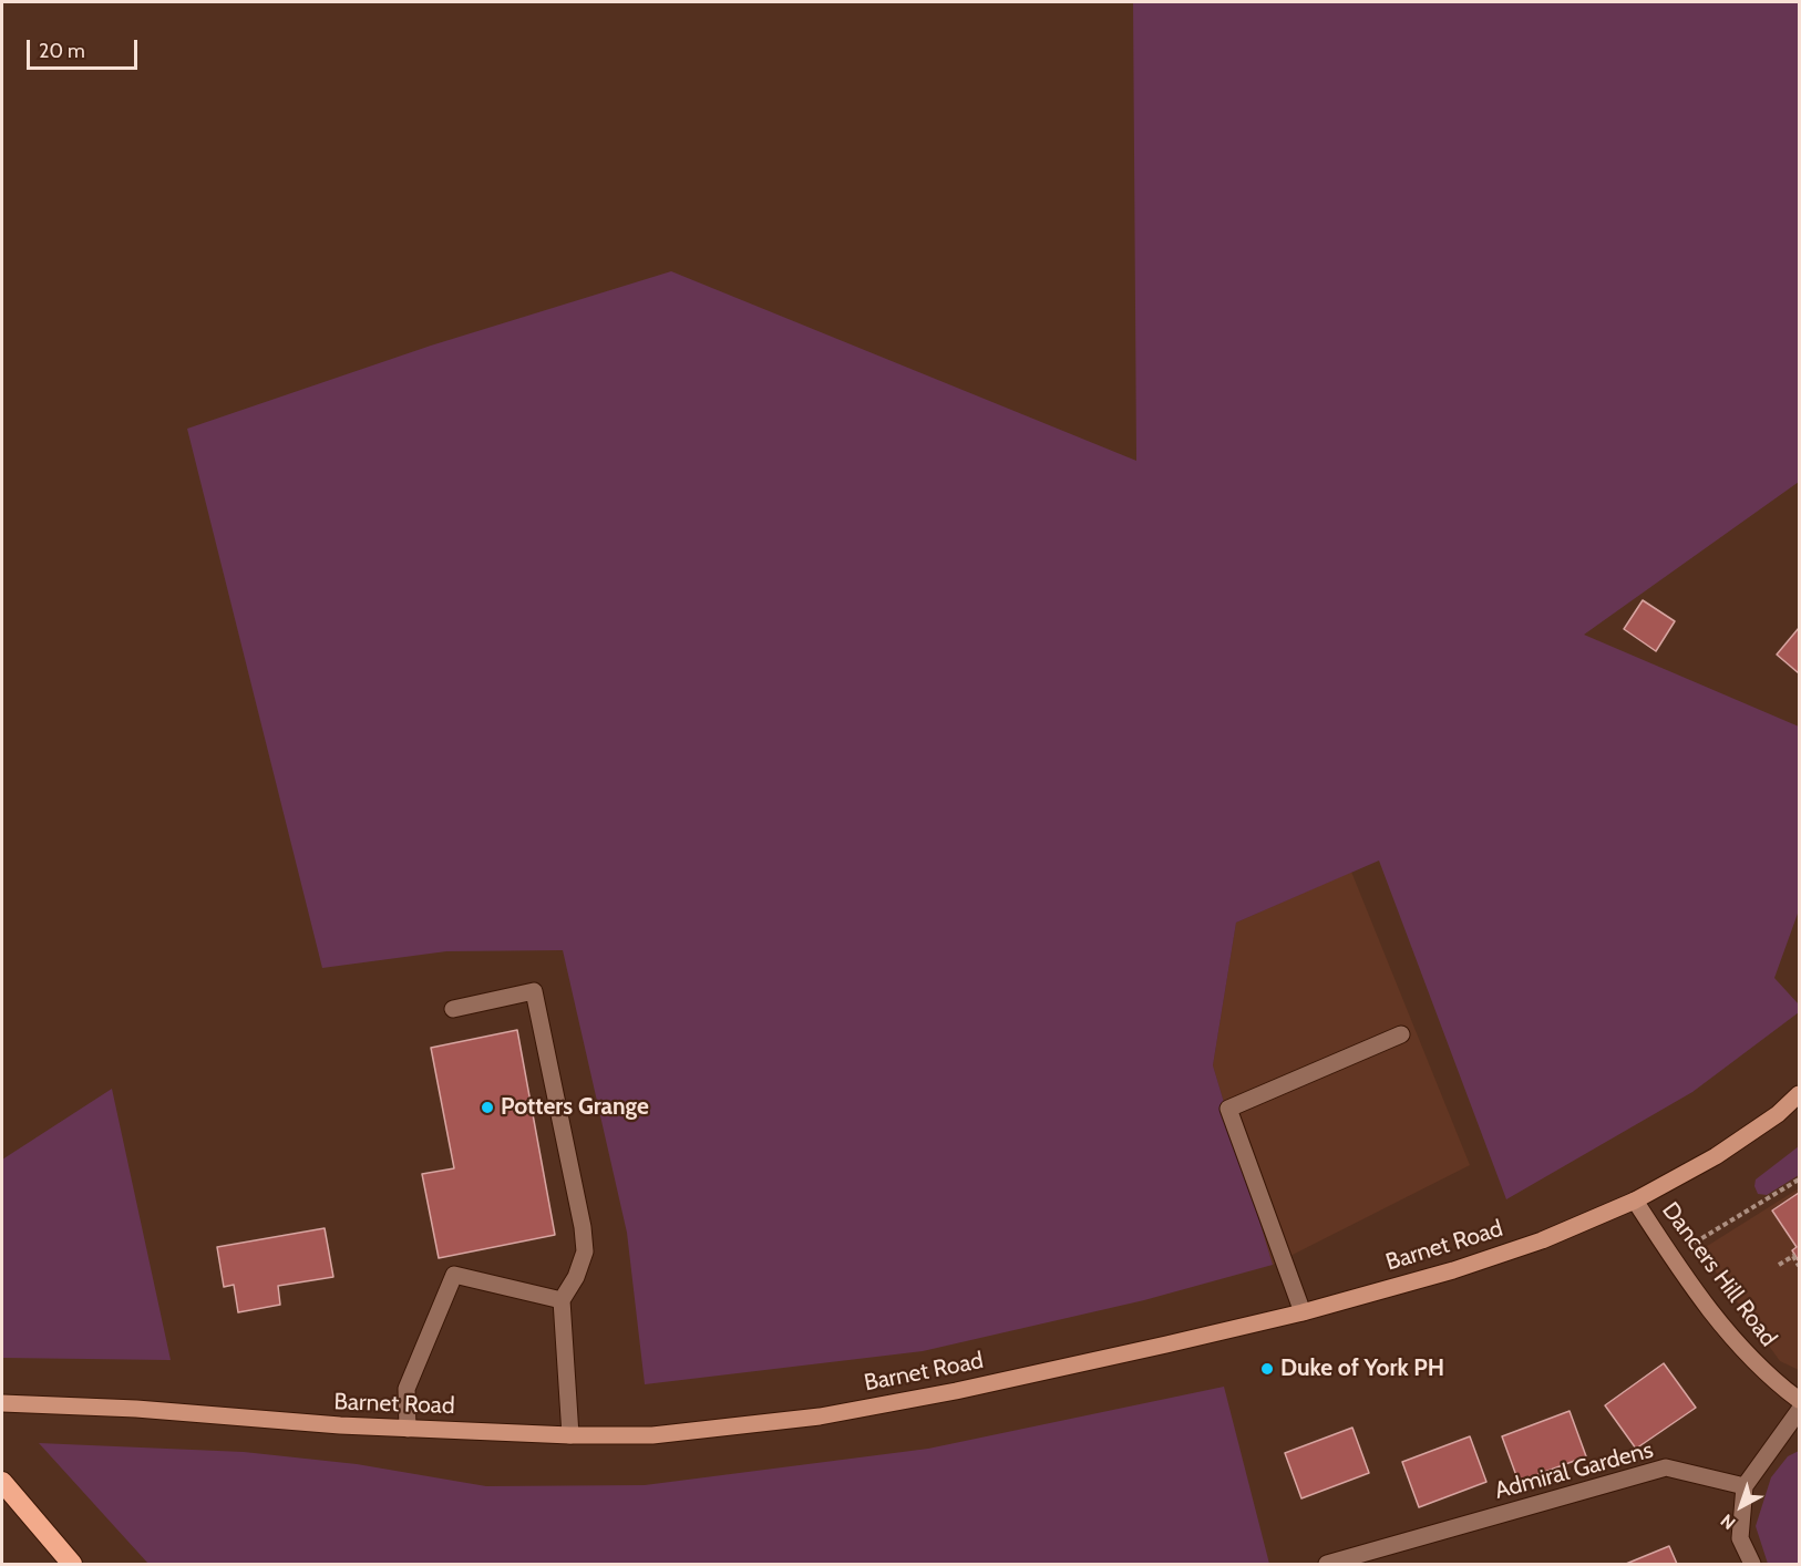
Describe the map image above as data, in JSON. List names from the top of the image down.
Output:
{
  "streets": {
    "main road": ["Barnet Road"],
    "street": ["Dancers Hill Road"],
    "lane": ["Admiral Gardens"]
  },
  "crossings": [
    ["Barnet Road", "Dancers Hill Road"]
  ],
  "places": ["Potters Grange", "Duke of York PH"],
  "scale_bar": "20 m",
  "north": "bottom left"
}
